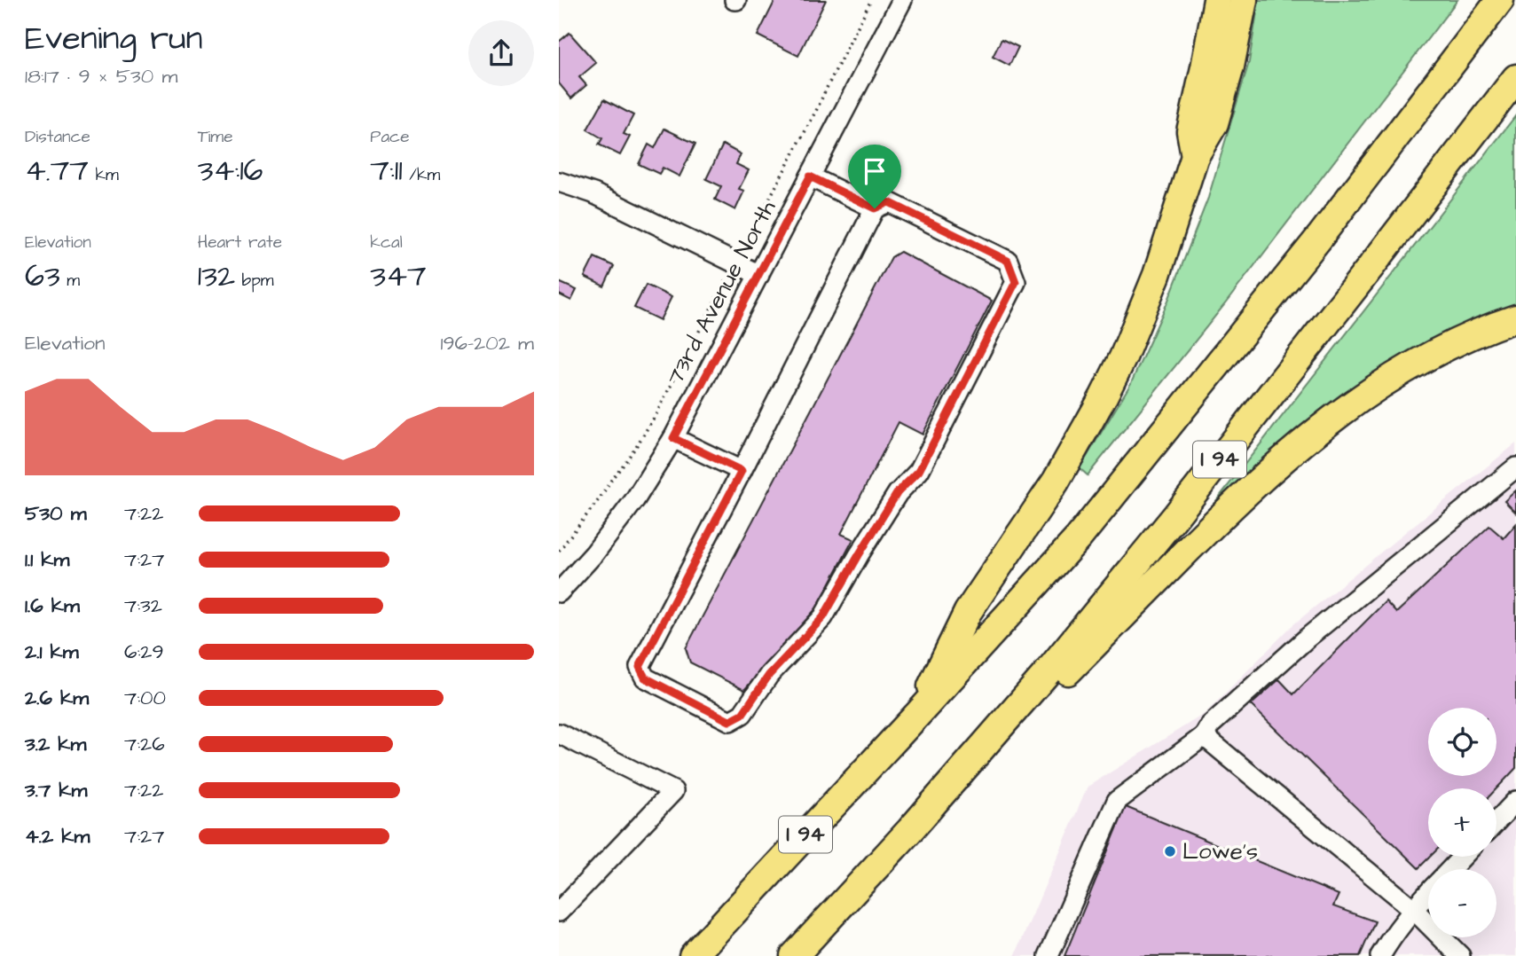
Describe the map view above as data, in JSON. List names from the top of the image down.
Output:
{
  "streets": {
    "highway": ["I 94"],
    "street": ["73rd Avenue North"]
  },
  "places": ["Lowe's"],
  "page": {
    "heading": ["Evening run", "18:17 · 9 × 530 m"],
    "stats": [
      ["Distance", "4.77 km"],
      ["Time", "34:16"],
      ["Pace", "7:11 /km"],
      ["Elevation", "63 m"],
      ["Heart rate", "132 bpm"],
      ["kcal", "347"]
    ],
    "chart": ["Elevation", "196–202 m"],
    "list": [
      {
        "name": "530 m",
        "note": "7:22"
      },
      {
        "name": "1.1 km",
        "note": "7:27"
      },
      {
        "name": "1.6 km",
        "note": "7:32"
      },
      {
        "name": "2.1 km",
        "note": "6:29"
      },
      {
        "name": "2.6 km",
        "note": "7:00"
      },
      {
        "name": "3.2 km",
        "note": "7:26"
      },
      {
        "name": "3.7 km",
        "note": "7:22"
      },
      {
        "name": "4.2 km",
        "note": "7:27"
      }
    ],
    "map_buttons": ["+", "−"]
  }
}
